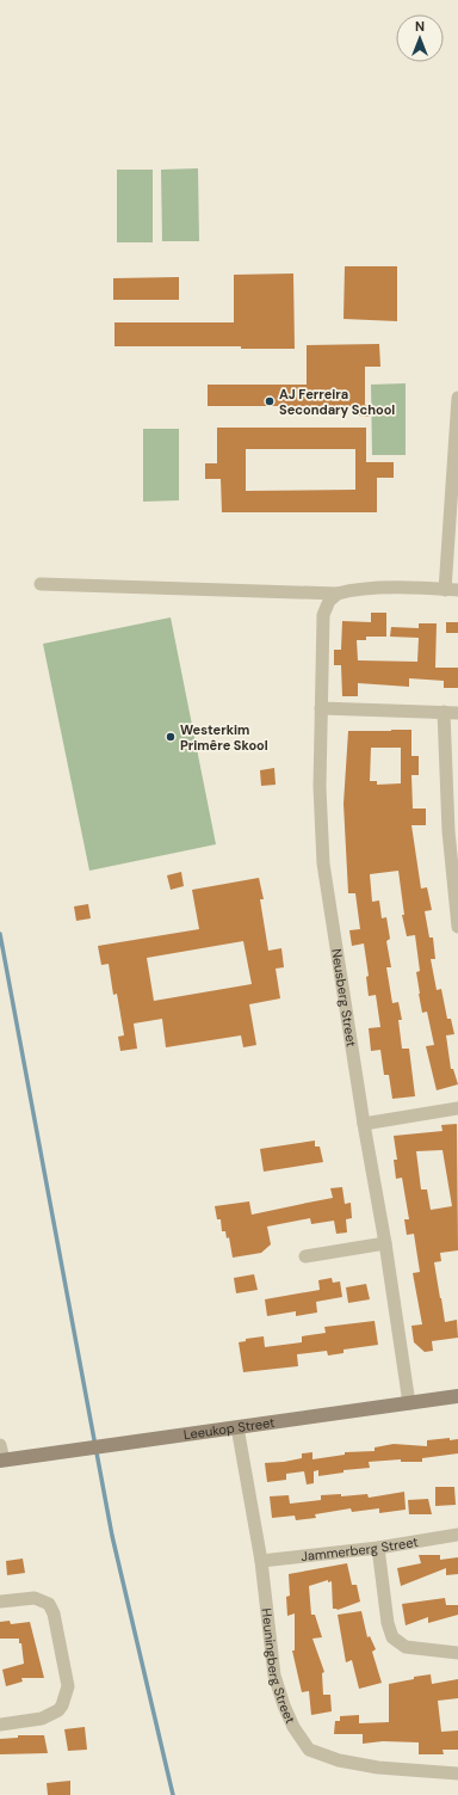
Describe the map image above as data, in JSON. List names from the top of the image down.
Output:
{
  "streets": {
    "street": [
      "Neusberg Street",
      "Leeukop Street",
      "Jammerberg Street",
      "Heuningberg Street"
    ]
  },
  "crossings": [
    ["Neusberg Street", "Leeukop Street"],
    ["Leeukop Street", "Heuningberg Street"],
    ["Jammerberg Street", "Heuningberg Street"]
  ],
  "places": ["AJ Ferreira Secondary School", "Westerkim Primêre Skool"],
  "north": "top"
}
